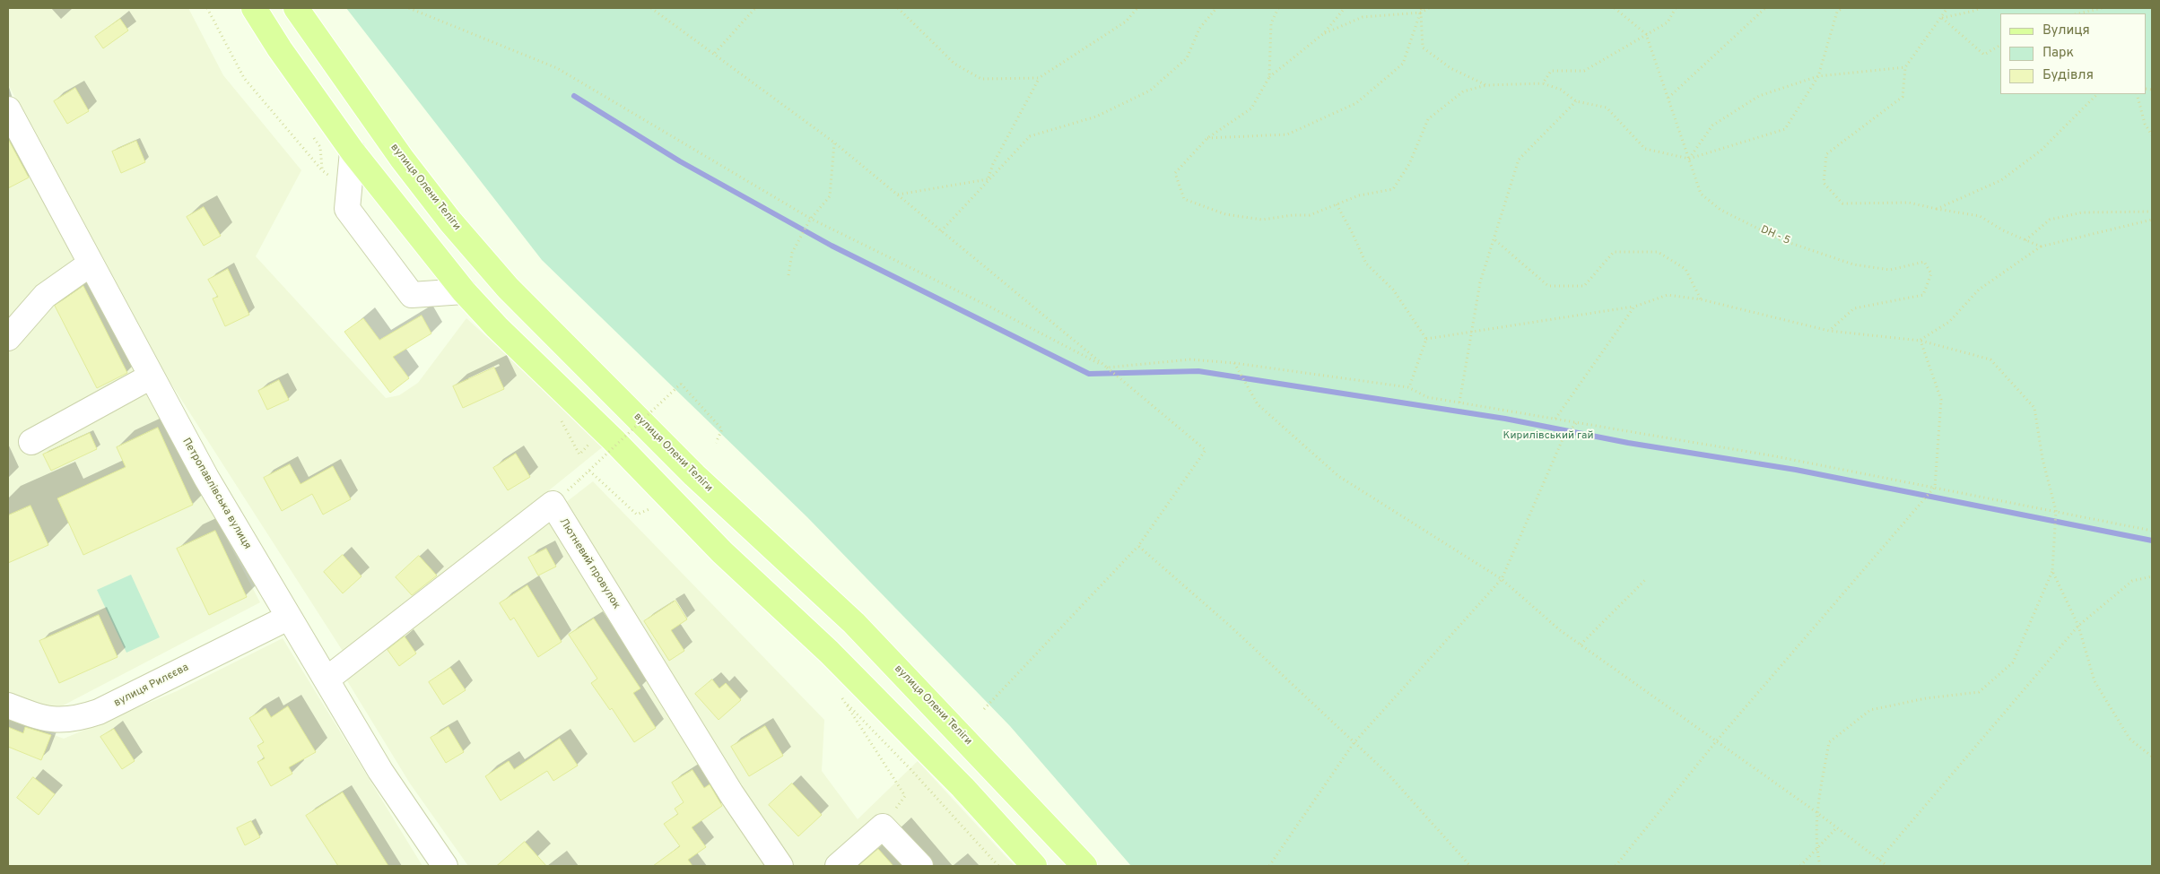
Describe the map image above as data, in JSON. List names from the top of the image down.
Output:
{
  "streets": {
    "main road": ["вулиця Олени Теліги"],
    "street": ["Петропавлівська вулиця", "Лютневий провулок", "вулиця Рилєєва"],
    "path": ["DH - 5"]
  },
  "crossings": [
    ["Петропавлівська вулиця", "Лютневий провулок"],
    ["Петропавлівська вулиця", "вулиця Рилєєва"]
  ],
  "parks": ["Кирилівський гай"],
  "legend": ["Вулиця", "Парк", "Будівля"]
}
